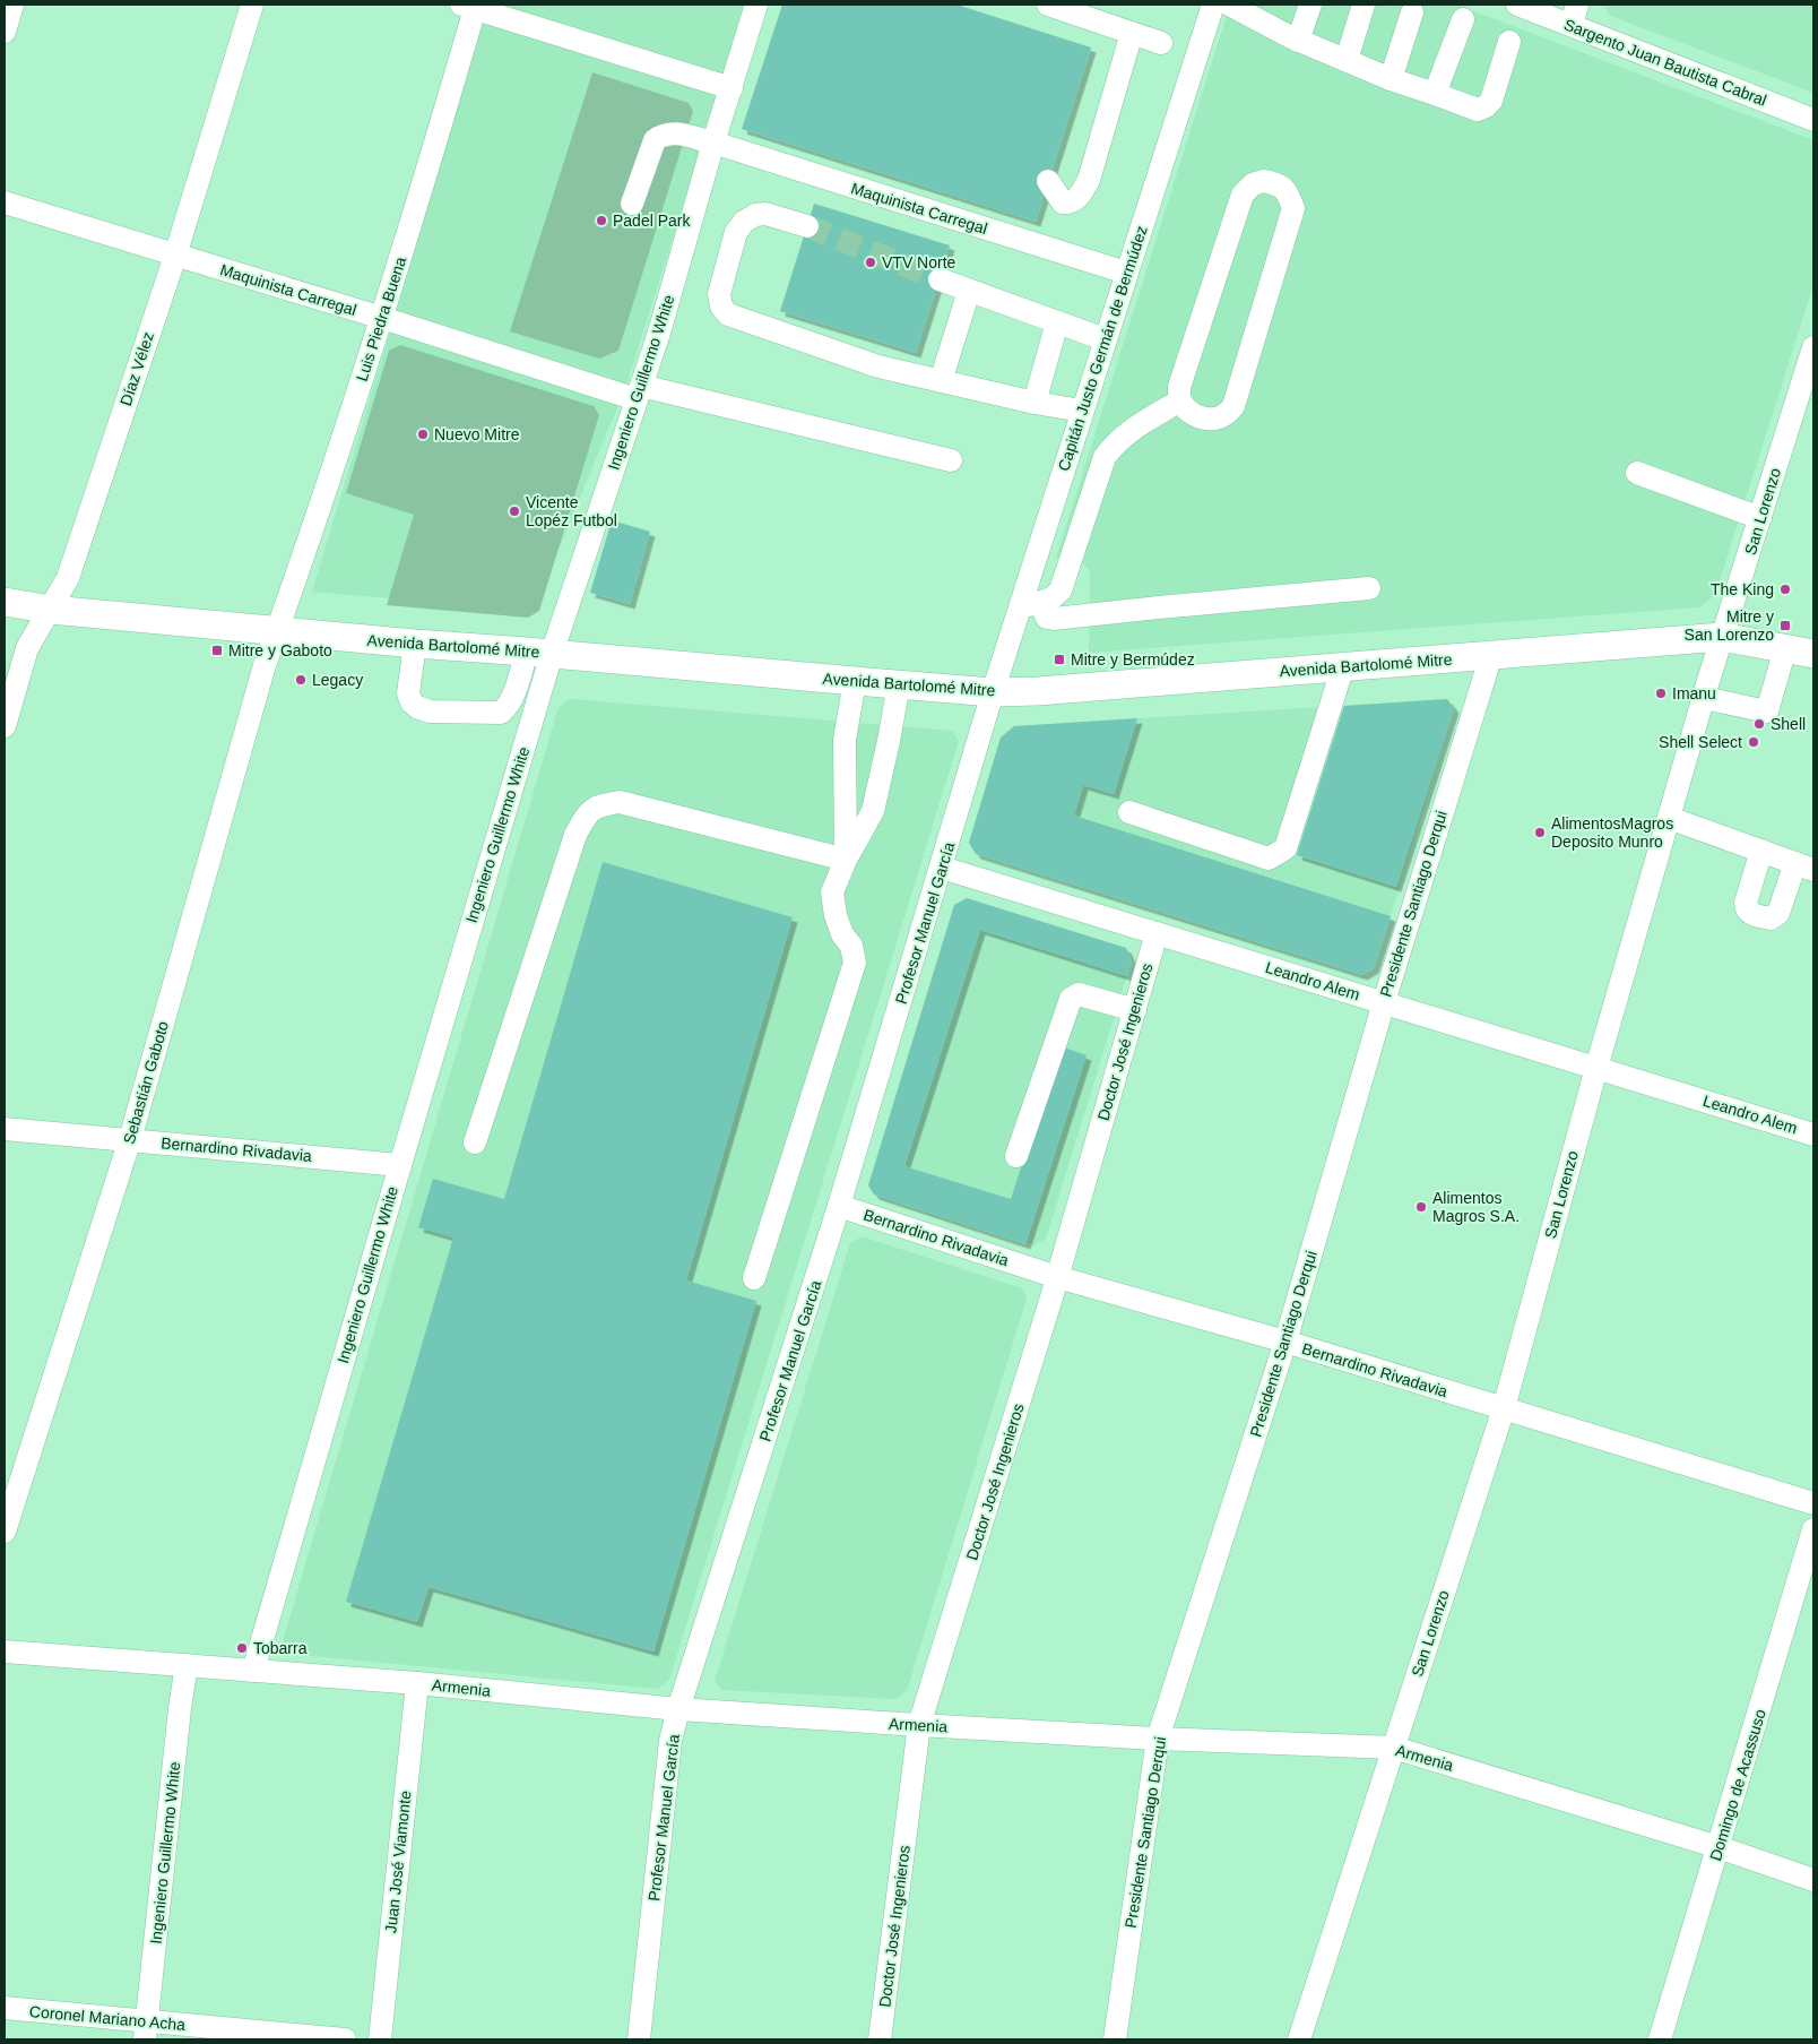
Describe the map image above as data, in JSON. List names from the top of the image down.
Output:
{
  "streets": {
    "main road": ["Avenida Bartolomé Mitre"],
    "street": [
      "Sargento Juan Bautista Cabral",
      "Maquinista Carregal",
      "Luis Piedra Buena",
      "Capitán Justo Germán de Bermúdez",
      "Díaz Vélez",
      "Ingeniero Guillermo White",
      "San Lorenzo",
      "Presidente Santiago Derqui",
      "Profesor Manuel García",
      "Leandro Alem",
      "Doctor José Ingenieros",
      "Sebastián Gaboto",
      "Bernardino Rivadavia",
      "Armenia",
      "Domingo de Acassuso",
      "Juan José Viamonte",
      "Coronel Mariano Acha"
    ]
  },
  "crossings": [
    ["Maquinista Carregal", "Luis Piedra Buena"],
    ["Maquinista Carregal", "Capitán Justo Germán de Bermúdez"],
    ["Maquinista Carregal", "Díaz Vélez"],
    ["Maquinista Carregal", "Ingeniero Guillermo White"],
    ["Luis Piedra Buena", "Avenida Bartolomé Mitre"],
    ["Luis Piedra Buena", "Sebastián Gaboto"],
    ["Capitán Justo Germán de Bermúdez", "Avenida Bartolomé Mitre"],
    ["Capitán Justo Germán de Bermúdez", "Profesor Manuel García"],
    ["Díaz Vélez", "Avenida Bartolomé Mitre"],
    ["Ingeniero Guillermo White", "Avenida Bartolomé Mitre"],
    ["Ingeniero Guillermo White", "Bernardino Rivadavia"],
    ["Ingeniero Guillermo White", "Armenia"],
    ["Ingeniero Guillermo White", "Coronel Mariano Acha"],
    ["San Lorenzo", "Avenida Bartolomé Mitre"],
    ["San Lorenzo", "Leandro Alem"],
    ["San Lorenzo", "Bernardino Rivadavia"],
    ["San Lorenzo", "Armenia"],
    ["Avenida Bartolomé Mitre", "Presidente Santiago Derqui"],
    ["Avenida Bartolomé Mitre", "Profesor Manuel García"],
    ["Avenida Bartolomé Mitre", "Sebastián Gaboto"],
    ["Presidente Santiago Derqui", "Leandro Alem"],
    ["Presidente Santiago Derqui", "Bernardino Rivadavia"],
    ["Presidente Santiago Derqui", "Armenia"],
    ["Profesor Manuel García", "Leandro Alem"],
    ["Profesor Manuel García", "Bernardino Rivadavia"],
    ["Profesor Manuel García", "Armenia"],
    ["Leandro Alem", "Doctor José Ingenieros"],
    ["Doctor José Ingenieros", "Bernardino Rivadavia"],
    ["Doctor José Ingenieros", "Armenia"],
    ["Sebastián Gaboto", "Bernardino Rivadavia"],
    ["Armenia", "Domingo de Acassuso"],
    ["Armenia", "Juan José Viamonte"]
  ],
  "places": {
    "other": [
      "Padel Park",
      "VTV Norte",
      "Nuevo Mitre",
      "Vicente Lopéz Futbol",
      "The King",
      "Legacy",
      "Imanu",
      "Shell",
      "Shell Select",
      "AlimentosMagros Deposito Munro",
      "Alimentos Magros S.A.",
      "Tobarra"
    ],
    "transit": ["Mitre y San Lorenzo", "Mitre y Gaboto", "Mitre y Bermúdez"]
  }
}
